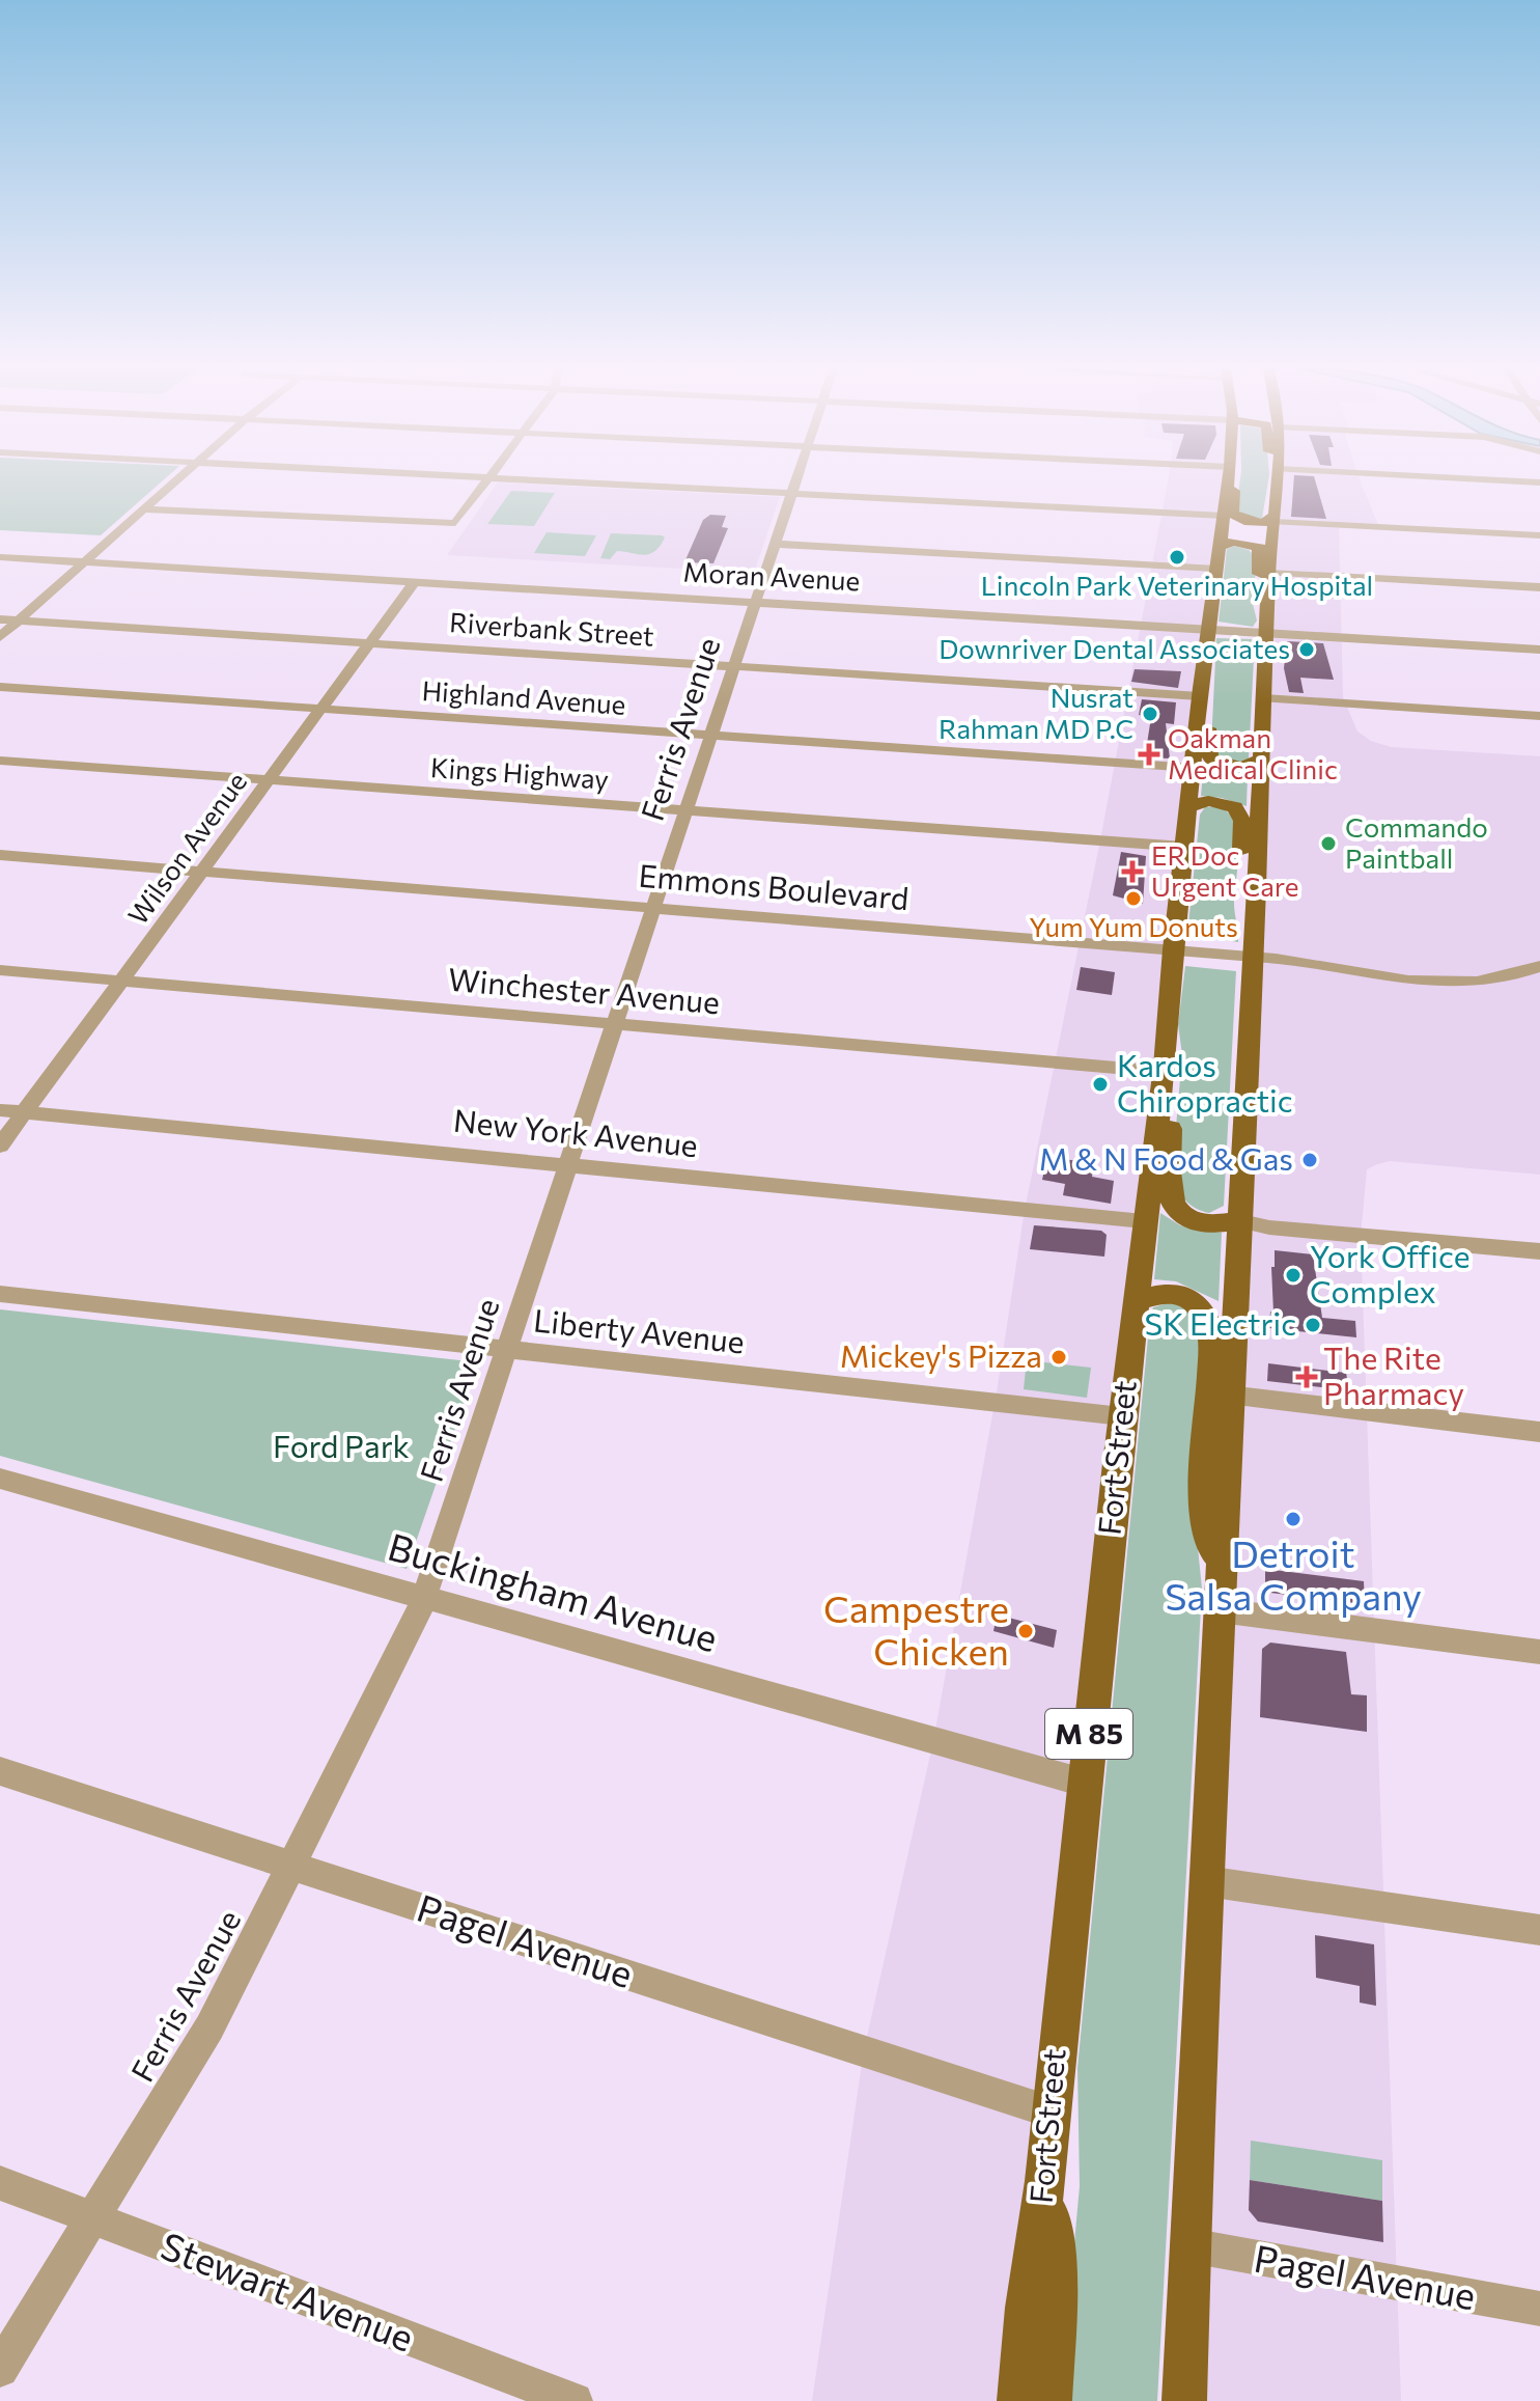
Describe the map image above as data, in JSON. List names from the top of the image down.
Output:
{
  "streets": {
    "main road": ["Fort Street", "M 85"],
    "street": [
      "Moran Avenue",
      "Riverbank Street",
      "Highland Avenue",
      "Ferris Avenue",
      "Kings Highway",
      "Wilson Avenue",
      "Emmons Boulevard",
      "Winchester Avenue",
      "New York Avenue",
      "Liberty Avenue",
      "Buckingham Avenue",
      "Pagel Avenue",
      "Stewart Avenue"
    ]
  },
  "crossings": [
    ["Moran Avenue", "Ferris Avenue"],
    ["Moran Avenue", "Wilson Avenue"],
    ["Moran Avenue", "Fort Street"],
    ["Riverbank Street", "Ferris Avenue"],
    ["Riverbank Street", "Wilson Avenue"],
    ["Riverbank Street", "Fort Street"],
    ["Highland Avenue", "Ferris Avenue"],
    ["Highland Avenue", "Wilson Avenue"],
    ["Highland Avenue", "Fort Street"],
    ["Ferris Avenue", "Kings Highway"],
    ["Ferris Avenue", "Emmons Boulevard"],
    ["Ferris Avenue", "Winchester Avenue"],
    ["Ferris Avenue", "New York Avenue"],
    ["Ferris Avenue", "Liberty Avenue"],
    ["Ferris Avenue", "Buckingham Avenue"],
    ["Ferris Avenue", "Pagel Avenue"],
    ["Ferris Avenue", "Stewart Avenue"],
    ["Kings Highway", "Wilson Avenue"],
    ["Kings Highway", "Fort Street"],
    ["Wilson Avenue", "Emmons Boulevard"],
    ["Wilson Avenue", "Winchester Avenue"],
    ["Wilson Avenue", "New York Avenue"],
    ["Emmons Boulevard", "Fort Street"],
    ["Winchester Avenue", "Fort Street"],
    ["New York Avenue", "Fort Street"],
    ["Liberty Avenue", "Fort Street"],
    ["Fort Street", "Buckingham Avenue"],
    ["Fort Street", "Pagel Avenue"]
  ],
  "parks": ["Ford Park"],
  "places": {
    "other": [
      "Lincoln Park Veterinary Hospital",
      "Downriver Dental Associates",
      "Nusrat Rahman MD P.C",
      "Commando Paintball",
      "Yum Yum Donuts",
      "Kardos Chiropractic",
      "M & N Food & Gas",
      "York Office Complex",
      "SK Electric",
      "Mickey's Pizza",
      "Detroit Salsa Company",
      "Campestre Chicken"
    ],
    "health": ["Oakman Medical Clinic", "ER Doc Urgent Care", "The Rite Pharmacy"]
  }
}
